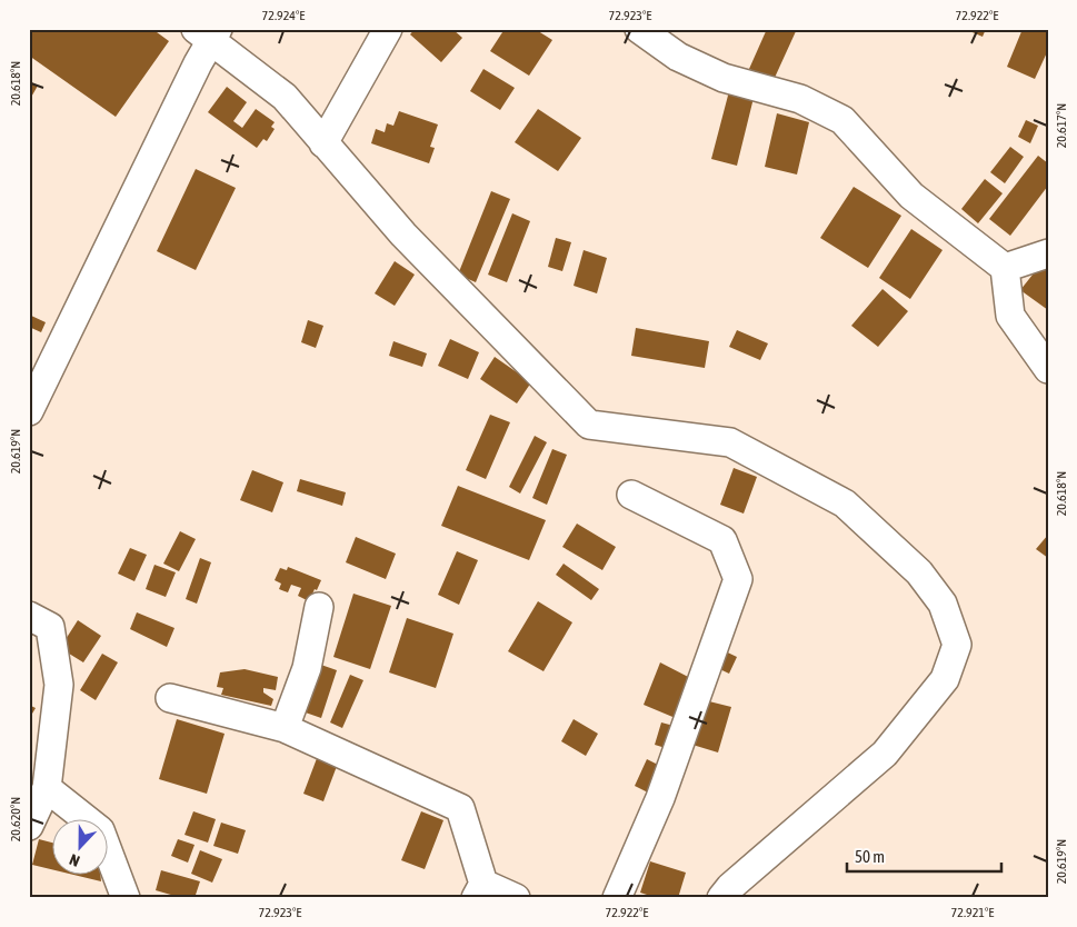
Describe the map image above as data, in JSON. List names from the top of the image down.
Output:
{
  "scale_bar": "50 m",
  "north": "bottom",
  "coordinates": [
    "72.924°E",
    "72.923°E",
    "72.922°E",
    "20.618°N",
    "20.617°N",
    "20.619°N",
    "20.620°N",
    "72.921°E"
  ]
}
